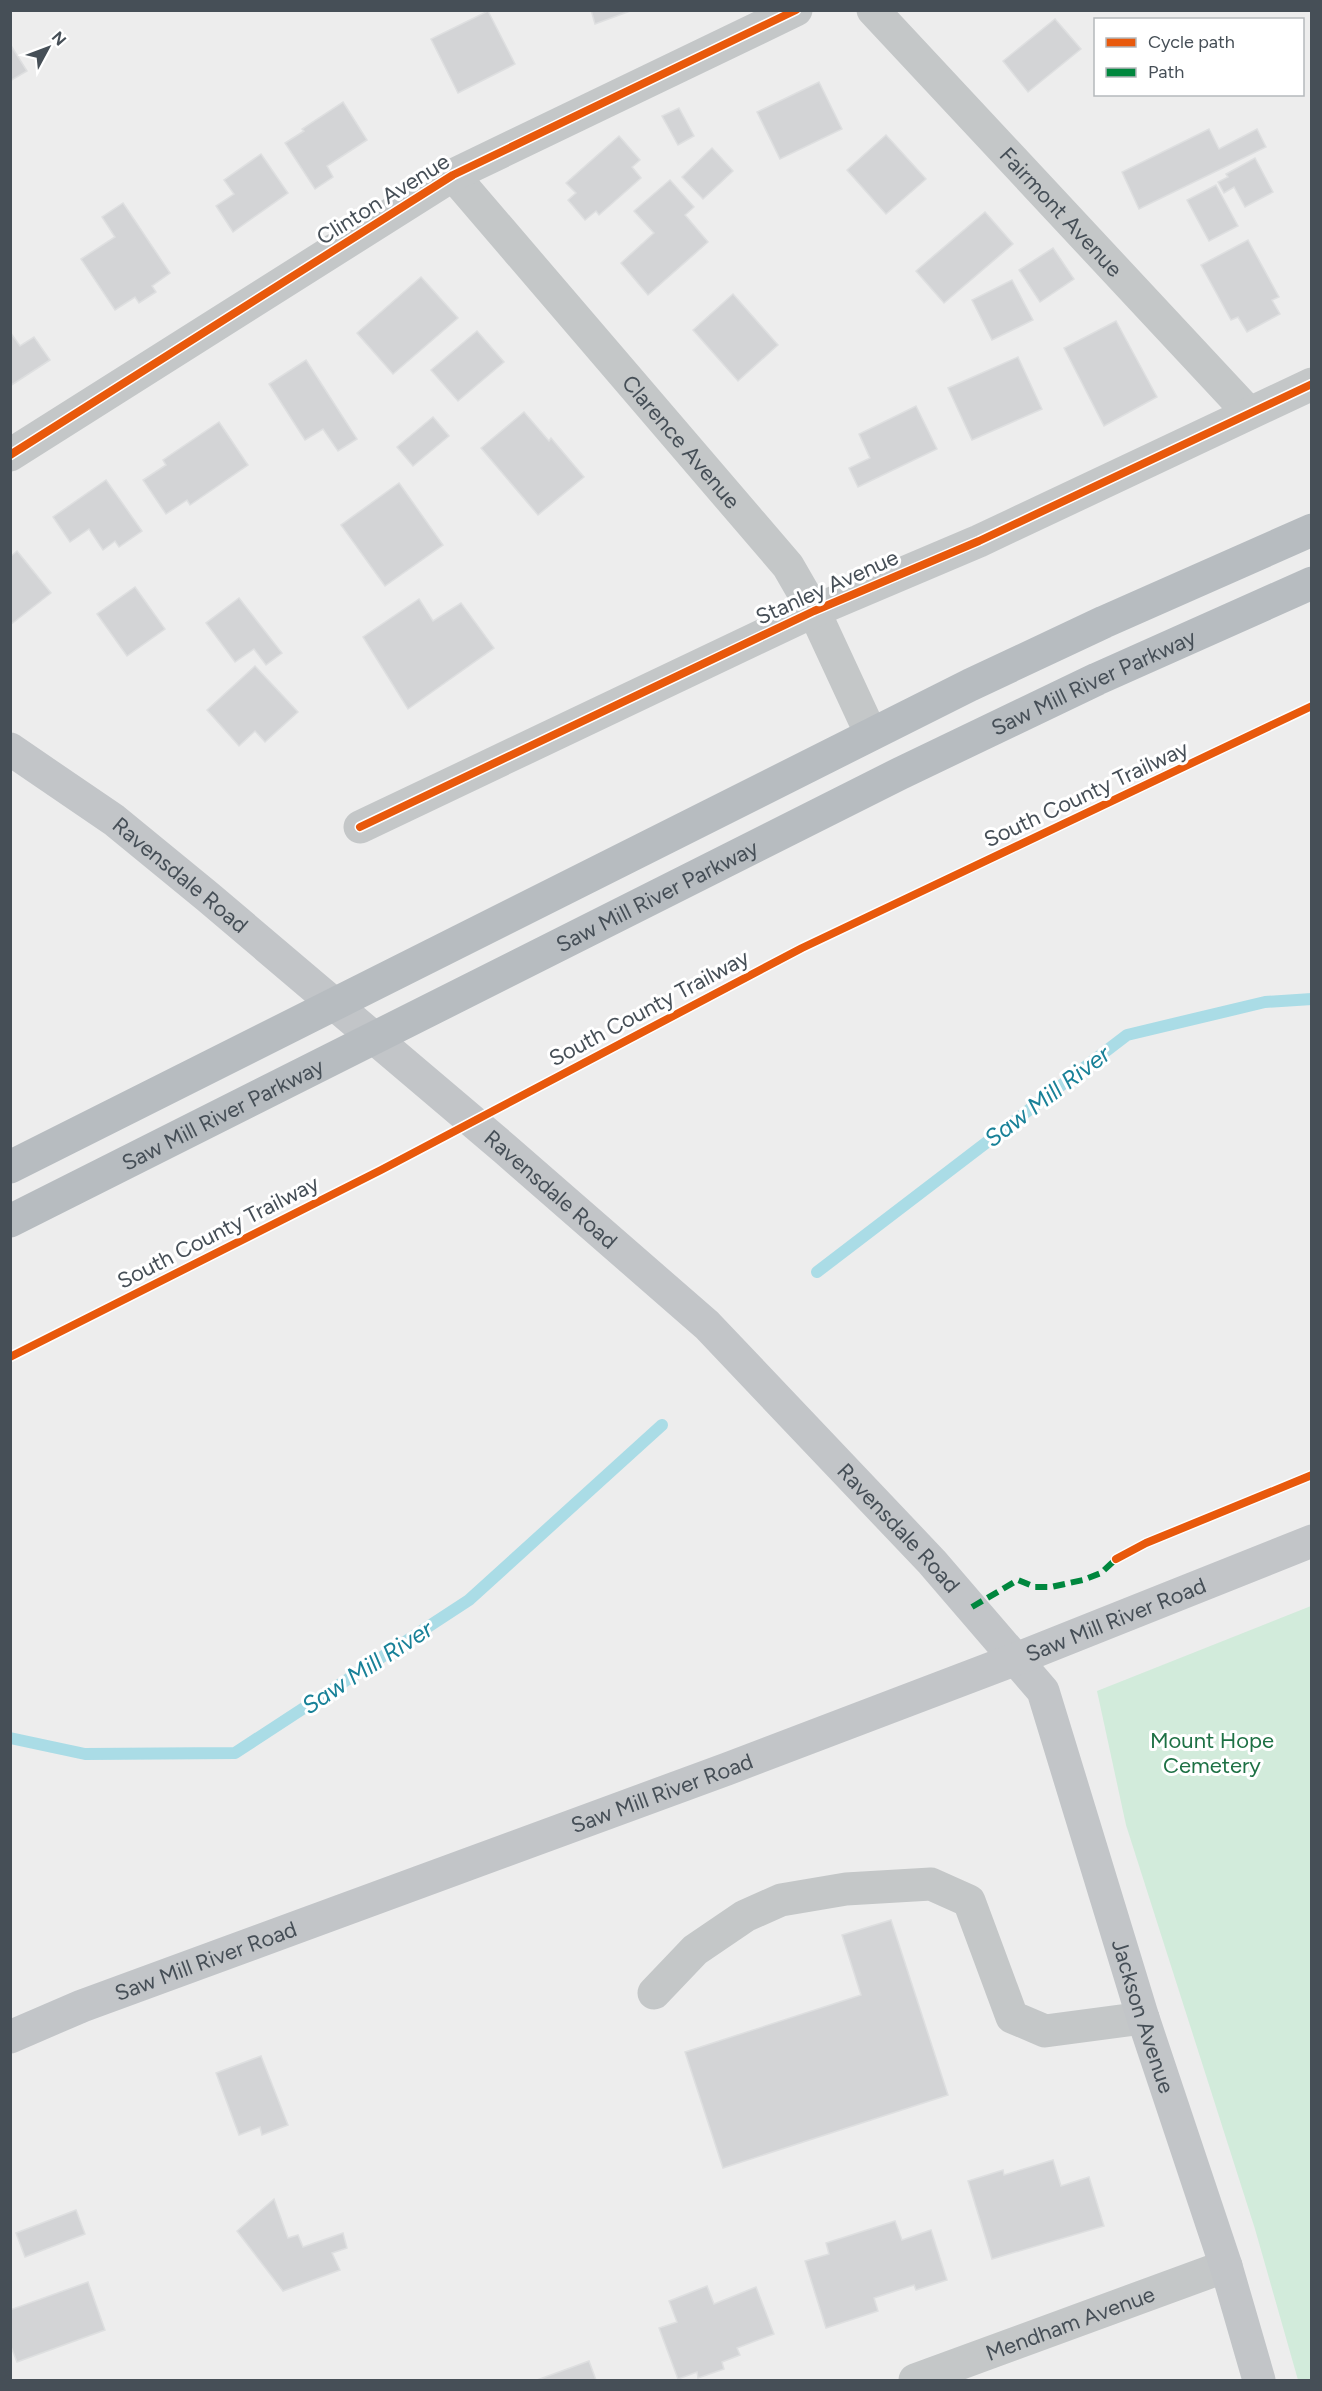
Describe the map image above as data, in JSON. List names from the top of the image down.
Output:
{
  "streets": {
    "highway": ["Saw Mill River Parkway"],
    "main road": ["Ravensdale Road", "Saw Mill River Road", "Jackson Avenue"],
    "street": [
      "Clinton Avenue",
      "Fairmont Avenue",
      "Clarence Avenue",
      "Stanley Avenue",
      "Mendham Avenue"
    ],
    "cycle path": ["South County Trailway"]
  },
  "crossings": [
    ["Clinton Avenue", "Clarence Avenue"],
    ["Fairmont Avenue", "Stanley Avenue"],
    ["Clarence Avenue", "Stanley Avenue"],
    ["Ravensdale Road", "Saw Mill River Road"],
    ["Ravensdale Road", "Jackson Avenue"],
    ["Saw Mill River Road", "Jackson Avenue"],
    ["Jackson Avenue", "Mendham Avenue"]
  ],
  "water": ["Saw Mill River"],
  "parks": ["Mount Hope Cemetery"],
  "legend": ["Cycle path", "Path"],
  "north": "top right"
}
